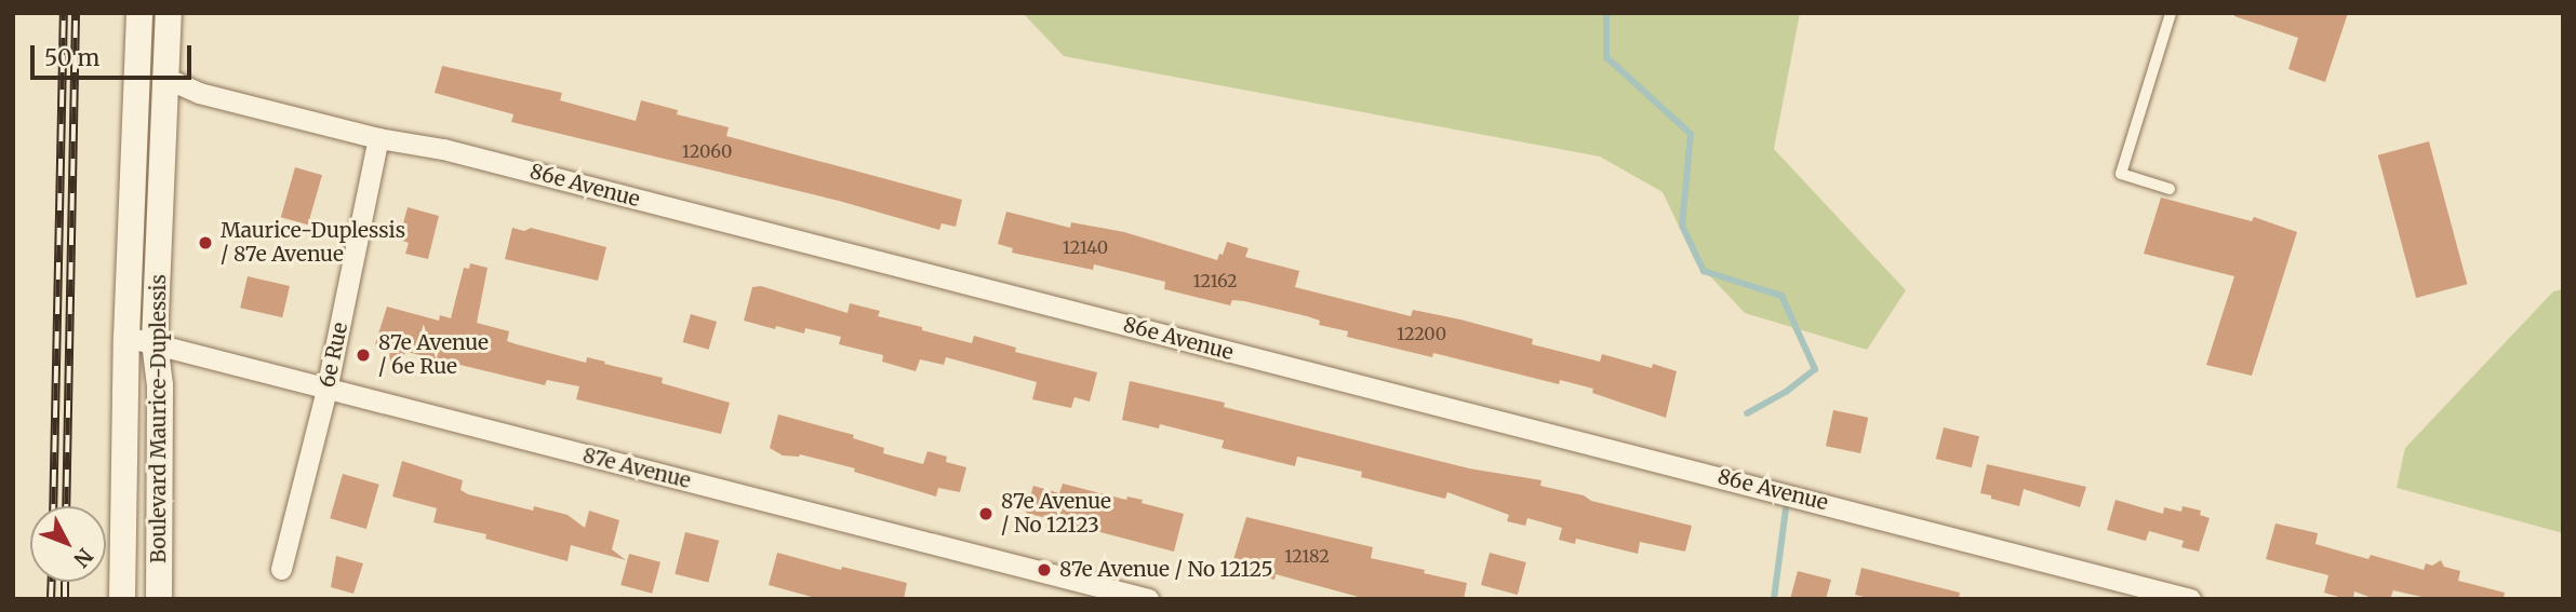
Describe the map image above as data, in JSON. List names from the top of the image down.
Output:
{
  "streets": {
    "street": [
      "86e Avenue",
      "6e Rue",
      "Boulevard Maurice-Duplessis",
      "87e Avenue"
    ]
  },
  "crossings": [
    ["86e Avenue", "6e Rue"],
    ["86e Avenue", "Boulevard Maurice-Duplessis"],
    ["6e Rue", "87e Avenue"],
    ["Boulevard Maurice-Duplessis", "87e Avenue"]
  ],
  "places": [
    "Maurice-Duplessis / 87e Avenue",
    "87e Avenue / 6e Rue",
    "87e Avenue / No 12123",
    "87e Avenue / No 12125"
  ],
  "house_numbers": [
    "12060",
    "12140",
    "12162",
    "12200",
    "12182"
  ],
  "scale_bar": "50 m",
  "north": "bottom right"
}
